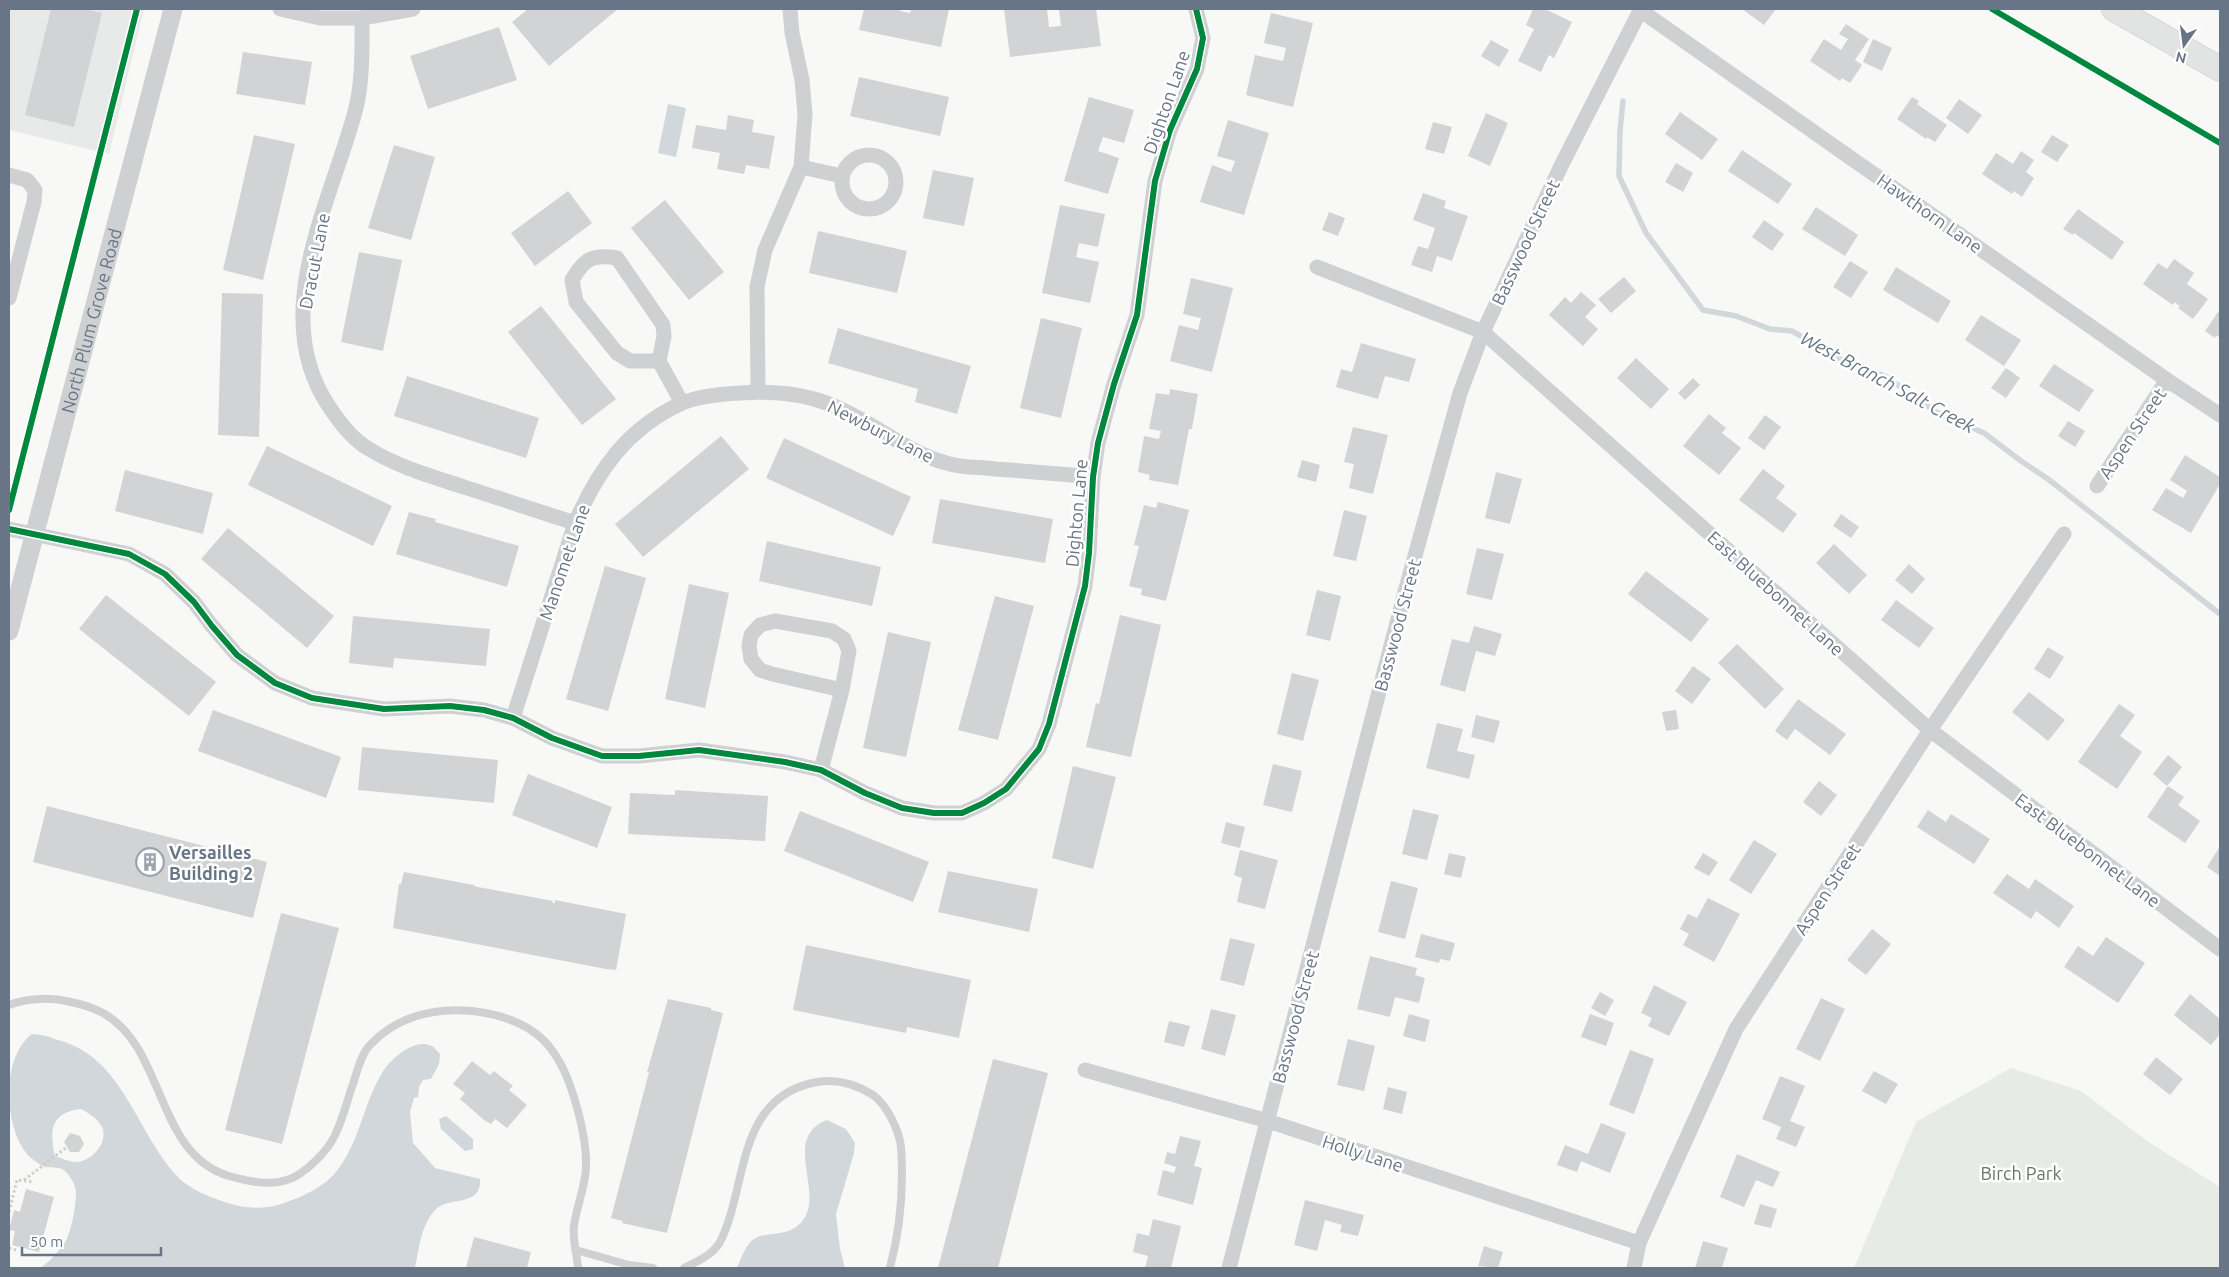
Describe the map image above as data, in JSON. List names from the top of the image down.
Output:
{
  "streets": {
    "street": [
      "Dighton Lane",
      "Hawthorn Lane",
      "Basswood Street",
      "Dracut Lane",
      "North Plum Grove Road",
      "Newbury Lane",
      "Aspen Street",
      "Manomet Lane",
      "East Bluebonnet Lane",
      "Holly Lane"
    ]
  },
  "crossings": [
    ["Dighton Lane", "North Plum Grove Road"],
    ["Dighton Lane", "Newbury Lane"],
    ["Dighton Lane", "Manomet Lane"],
    ["Hawthorn Lane", "Basswood Street"],
    ["Hawthorn Lane", "Aspen Street"],
    ["Basswood Street", "East Bluebonnet Lane"],
    ["Basswood Street", "Holly Lane"],
    ["Dracut Lane", "Manomet Lane"],
    ["Newbury Lane", "Manomet Lane"],
    ["Aspen Street", "East Bluebonnet Lane"],
    ["Aspen Street", "Holly Lane"]
  ],
  "water": ["West Branch Salt Creek"],
  "parks": ["Birch Park"],
  "places": {
    "building": ["Versailles Building 2"]
  },
  "scale_bar": "50 m",
  "north": "bottom"
}
